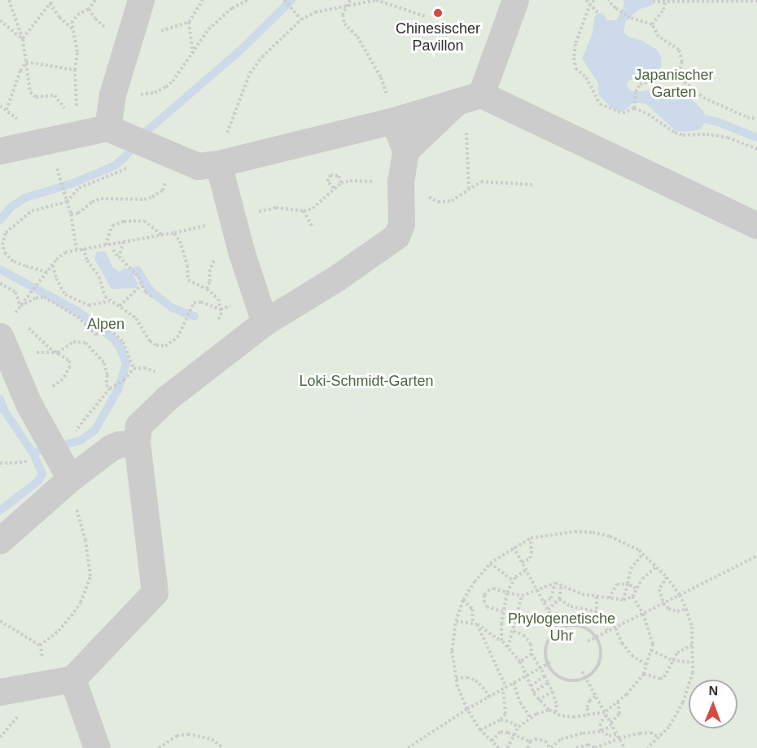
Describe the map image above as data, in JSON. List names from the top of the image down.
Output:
{
  "parks": [
    "Japanischer Garten",
    "Alpen",
    "Loki-Schmidt-Garten",
    "Phylogenetische Uhr"
  ],
  "places": ["Chinesischer Pavillon"],
  "north": "top"
}
